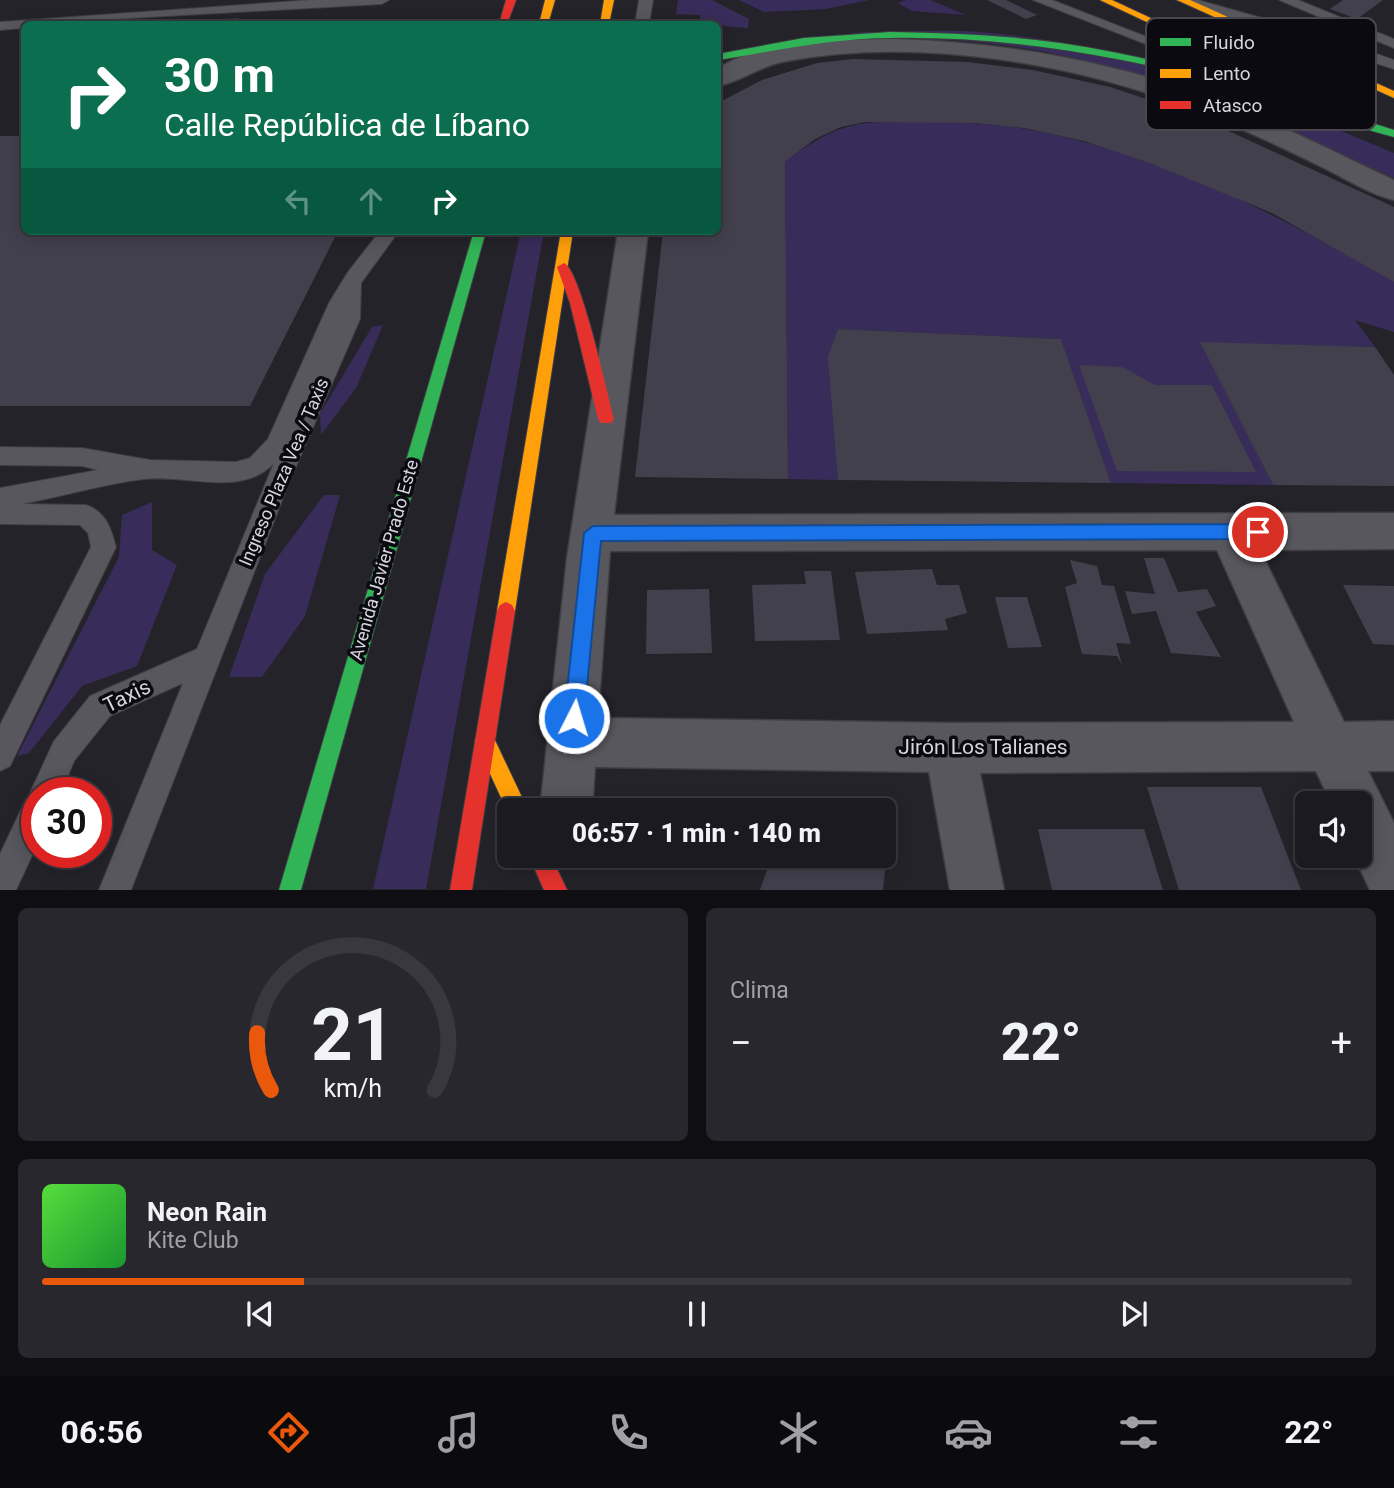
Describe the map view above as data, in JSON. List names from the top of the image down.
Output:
{
  "streets": {
    "highway": ["Avenida Javier Prado Este"],
    "street": ["Jirón Los Talianes"],
    "lane": ["Ingreso Plaza Vea / Taxis", "Taxis"]
  },
  "crossings": [
    ["Ingreso Plaza Vea / Taxis", "Taxis"]
  ],
  "legend": ["Fluido", "Lento", "Atasco"],
  "page": {
    "turn": ["30 m", "Calle República de Líbano"],
    "limit": "30",
    "trip": "06:57 · 1 min · 140 m",
    "tile": "Clima",
    "heat": ["−", "22°", "+"],
    "song": ["Neon Rain", "Kite Club"],
    "tabs": ["06:56", "22°"],
    "gauge": ["21", "km/h"]
  }
}
